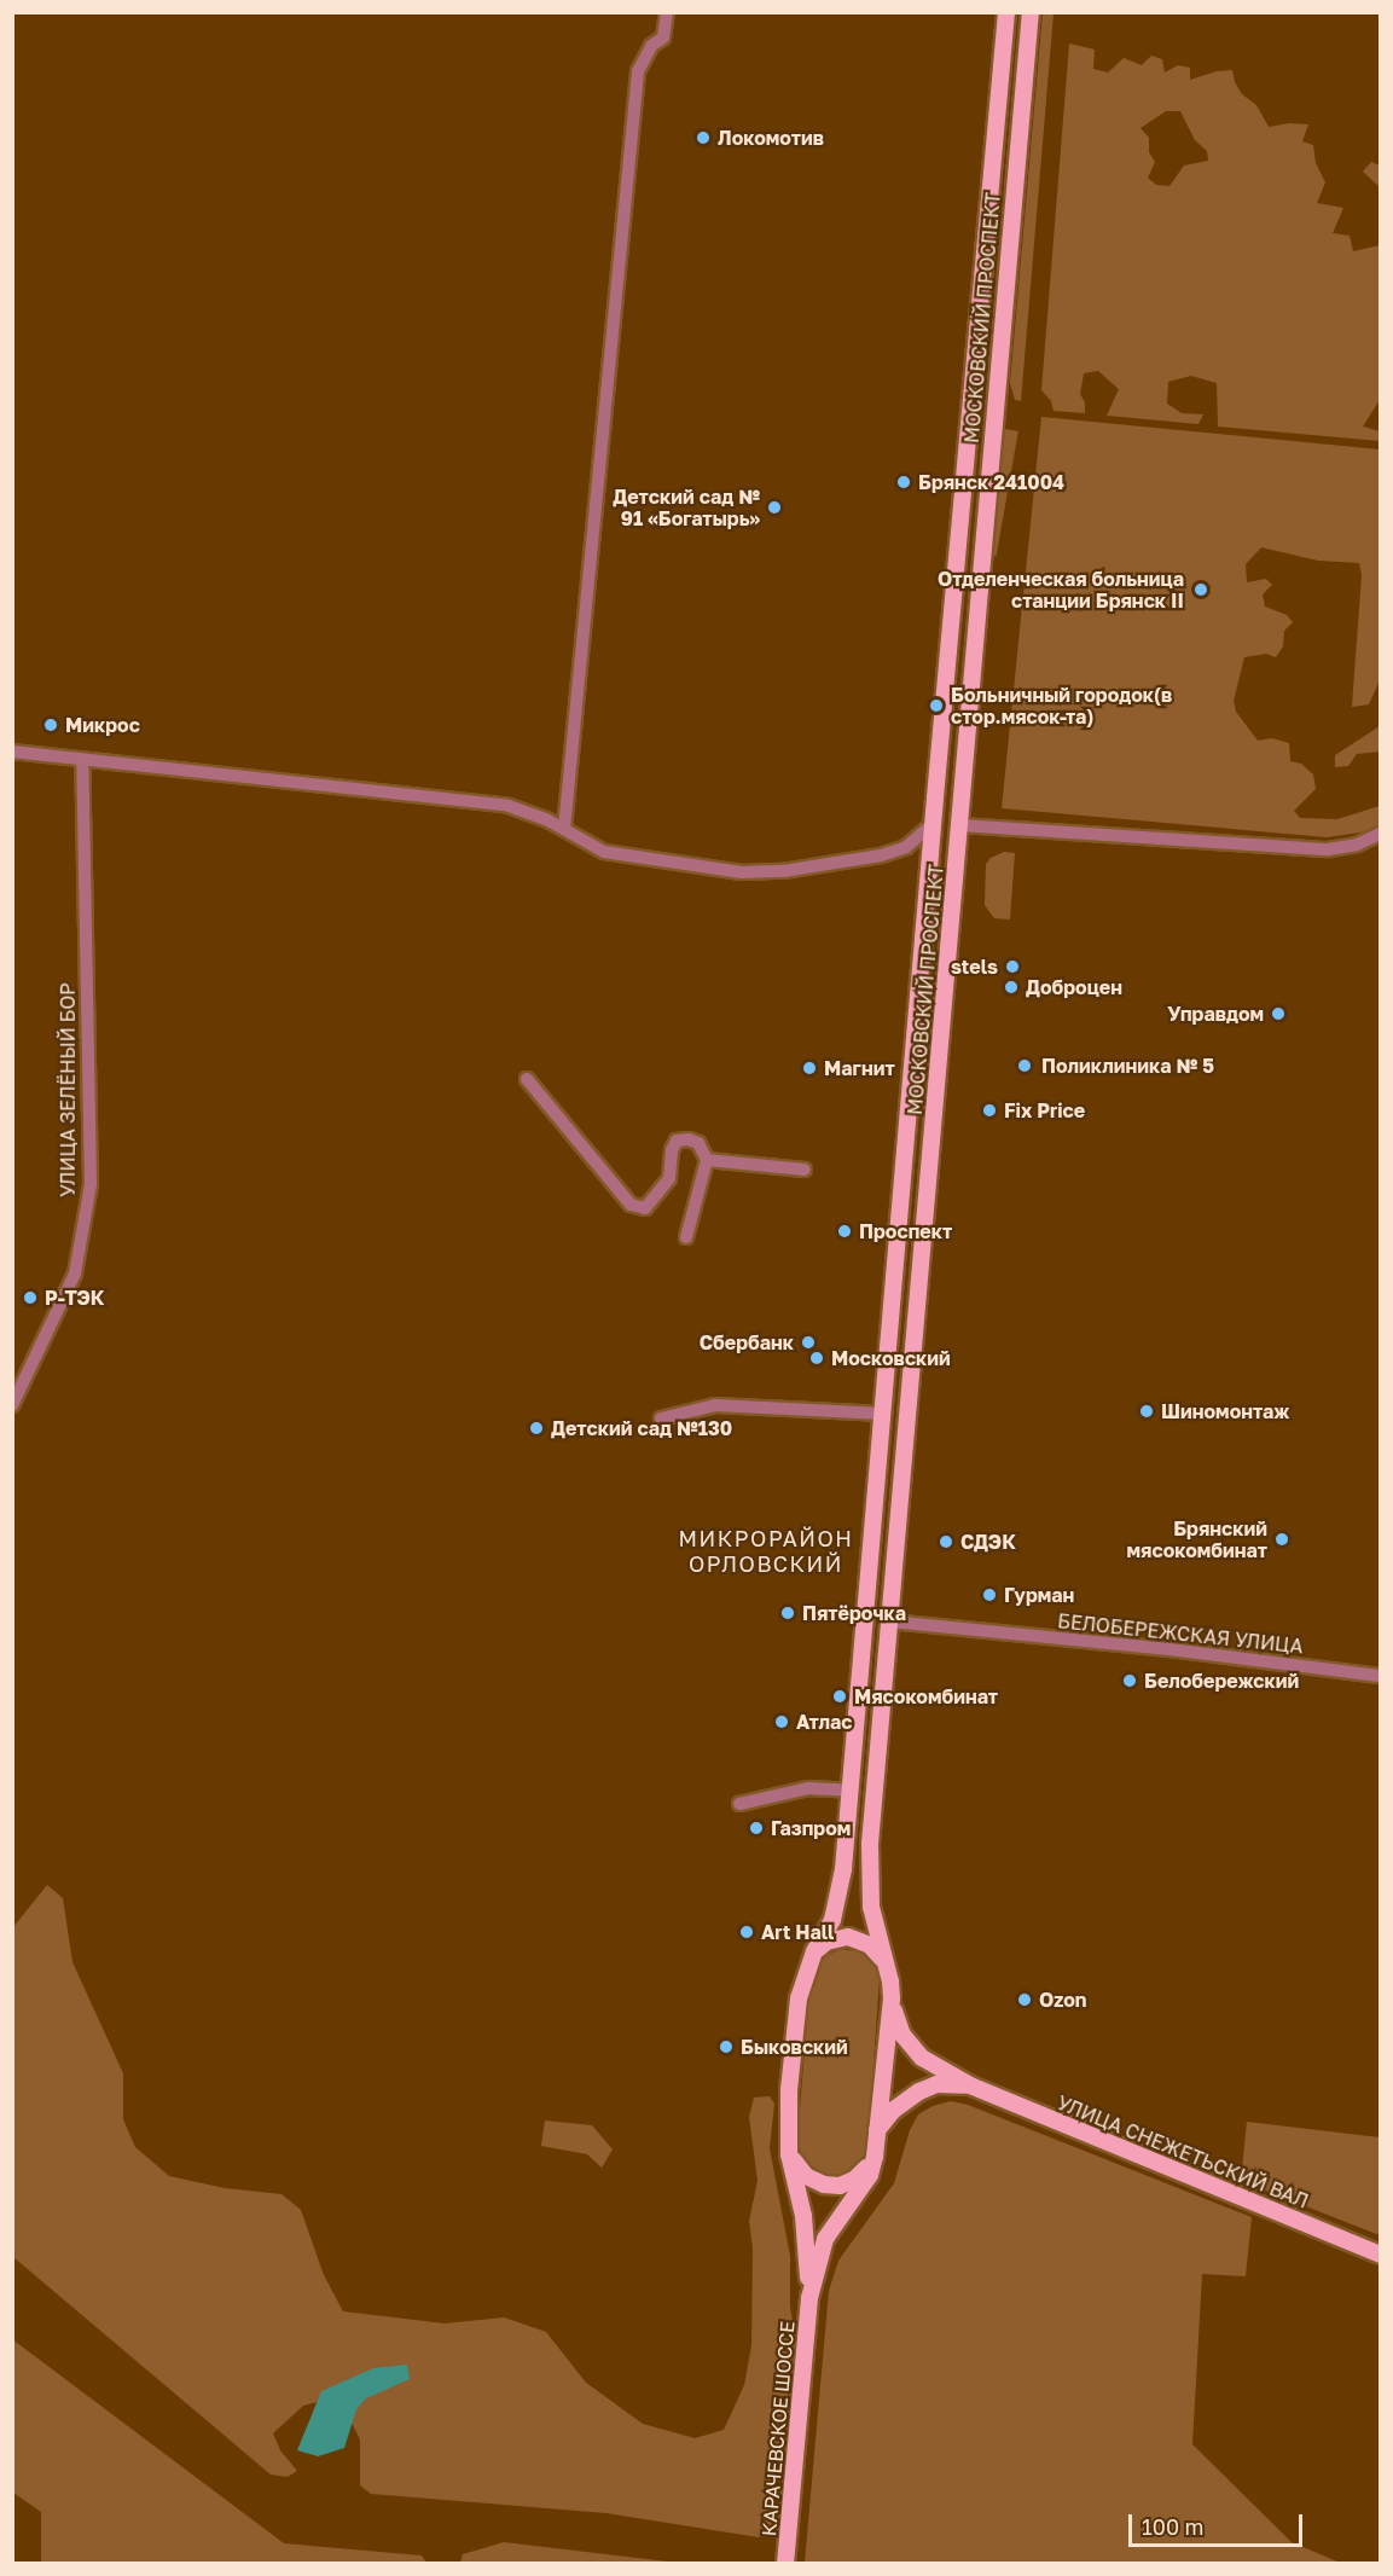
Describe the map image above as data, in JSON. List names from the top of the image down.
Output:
{
  "streets": {
    "main road": ["МОСКОВСКИЙ ПРОСПЕКТ", "УЛИЦА СНЕЖЕТЬСКИЙ ВАЛ", "КАРАЧЕВСКОЕ ШОССЕ"],
    "street": ["УЛИЦА ЗЕЛЁНЫЙ БОР", "БЕЛОБЕРЕЖСКАЯ УЛИЦА"]
  },
  "crossings": [
    ["МОСКОВСКИЙ ПРОСПЕКТ", "БЕЛОБЕРЕЖСКАЯ УЛИЦА"],
    ["МОСКОВСКИЙ ПРОСПЕКТ", "УЛИЦА СНЕЖЕТЬСКИЙ ВАЛ"],
    ["МОСКОВСКИЙ ПРОСПЕКТ", "КАРАЧЕВСКОЕ ШОССЕ"]
  ],
  "districts": ["МИКРОРАЙОН ОРЛОВСКИЙ"],
  "places": [
    "Локомотив",
    "Брянск 241004",
    "Детский сад № 91 «Богатырь»",
    "Отделенческая больница станции Брянск II",
    "Больничный городок(в стор.мясок-та)",
    "Микрос",
    "stels",
    "Доброцен",
    "Управдом",
    "Поликлиника № 5",
    "Магнит",
    "Fix Price",
    "Проспект",
    "Р-ТЭК",
    "Сбербанк",
    "Московский",
    "Шиномонтаж",
    "Детский сад №130",
    "Брянский мясокомбинат",
    "СДЭК",
    "Гурман",
    "Пятёрочка",
    "Белобережский",
    "Мясокомбинат",
    "Атлас",
    "Газпром",
    "Art Hall",
    "Ozon",
    "Быковский"
  ],
  "scale_bar": "100 m"
}
